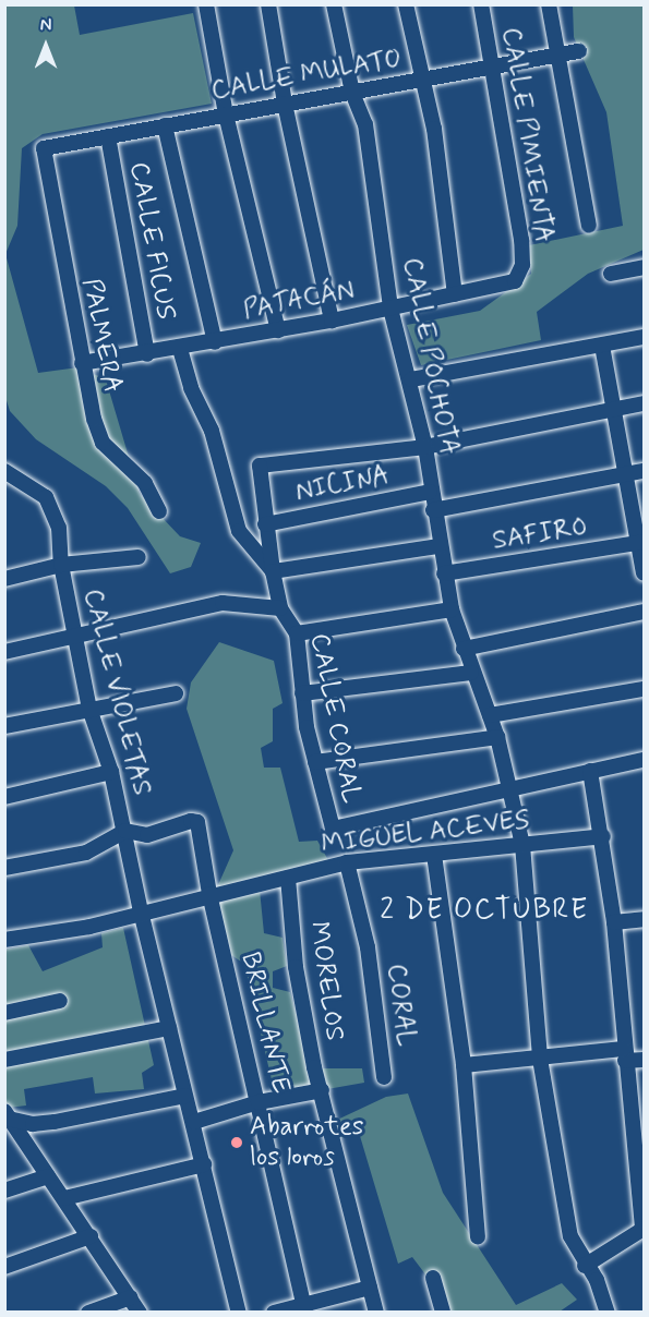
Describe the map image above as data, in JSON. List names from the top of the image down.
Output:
{
  "streets": {
    "street": [
      "CALLE MULATO",
      "CALLE PIMIENTA",
      "CALLE FICUS",
      "PATACÁN",
      "PALMERA",
      "CALLE POCHOTA",
      "NICINA",
      "SAFIRO",
      "CALLE VIOLETAS",
      "CALLE CORAL",
      "MIGUEL ACEVES",
      "MORELOS",
      "CORAL",
      "BRILLANTE"
    ]
  },
  "crossings": [
    ["CALLE MULATO", "CALLE PIMIENTA"],
    ["CALLE MULATO", "CALLE FICUS"],
    ["CALLE MULATO", "PALMERA"],
    ["CALLE MULATO", "CALLE POCHOTA"],
    ["CALLE PIMIENTA", "PATACÁN"],
    ["CALLE FICUS", "PATACÁN"],
    ["PATACÁN", "PALMERA"],
    ["PATACÁN", "CALLE POCHOTA"],
    ["CALLE POCHOTA", "NICINA"],
    ["CALLE POCHOTA", "SAFIRO"],
    ["CALLE POCHOTA", "CALLE CORAL"],
    ["CALLE POCHOTA", "MIGUEL ACEVES"],
    ["NICINA", "CALLE CORAL"],
    ["CALLE VIOLETAS", "MIGUEL ACEVES"],
    ["CALLE VIOLETAS", "BRILLANTE"],
    ["MIGUEL ACEVES", "MORELOS"],
    ["MIGUEL ACEVES", "CORAL"],
    ["MIGUEL ACEVES", "BRILLANTE"]
  ],
  "districts": ["2 DE OCTUBRE"],
  "places": ["Abarrotes los loros"],
  "north": "top"
}
